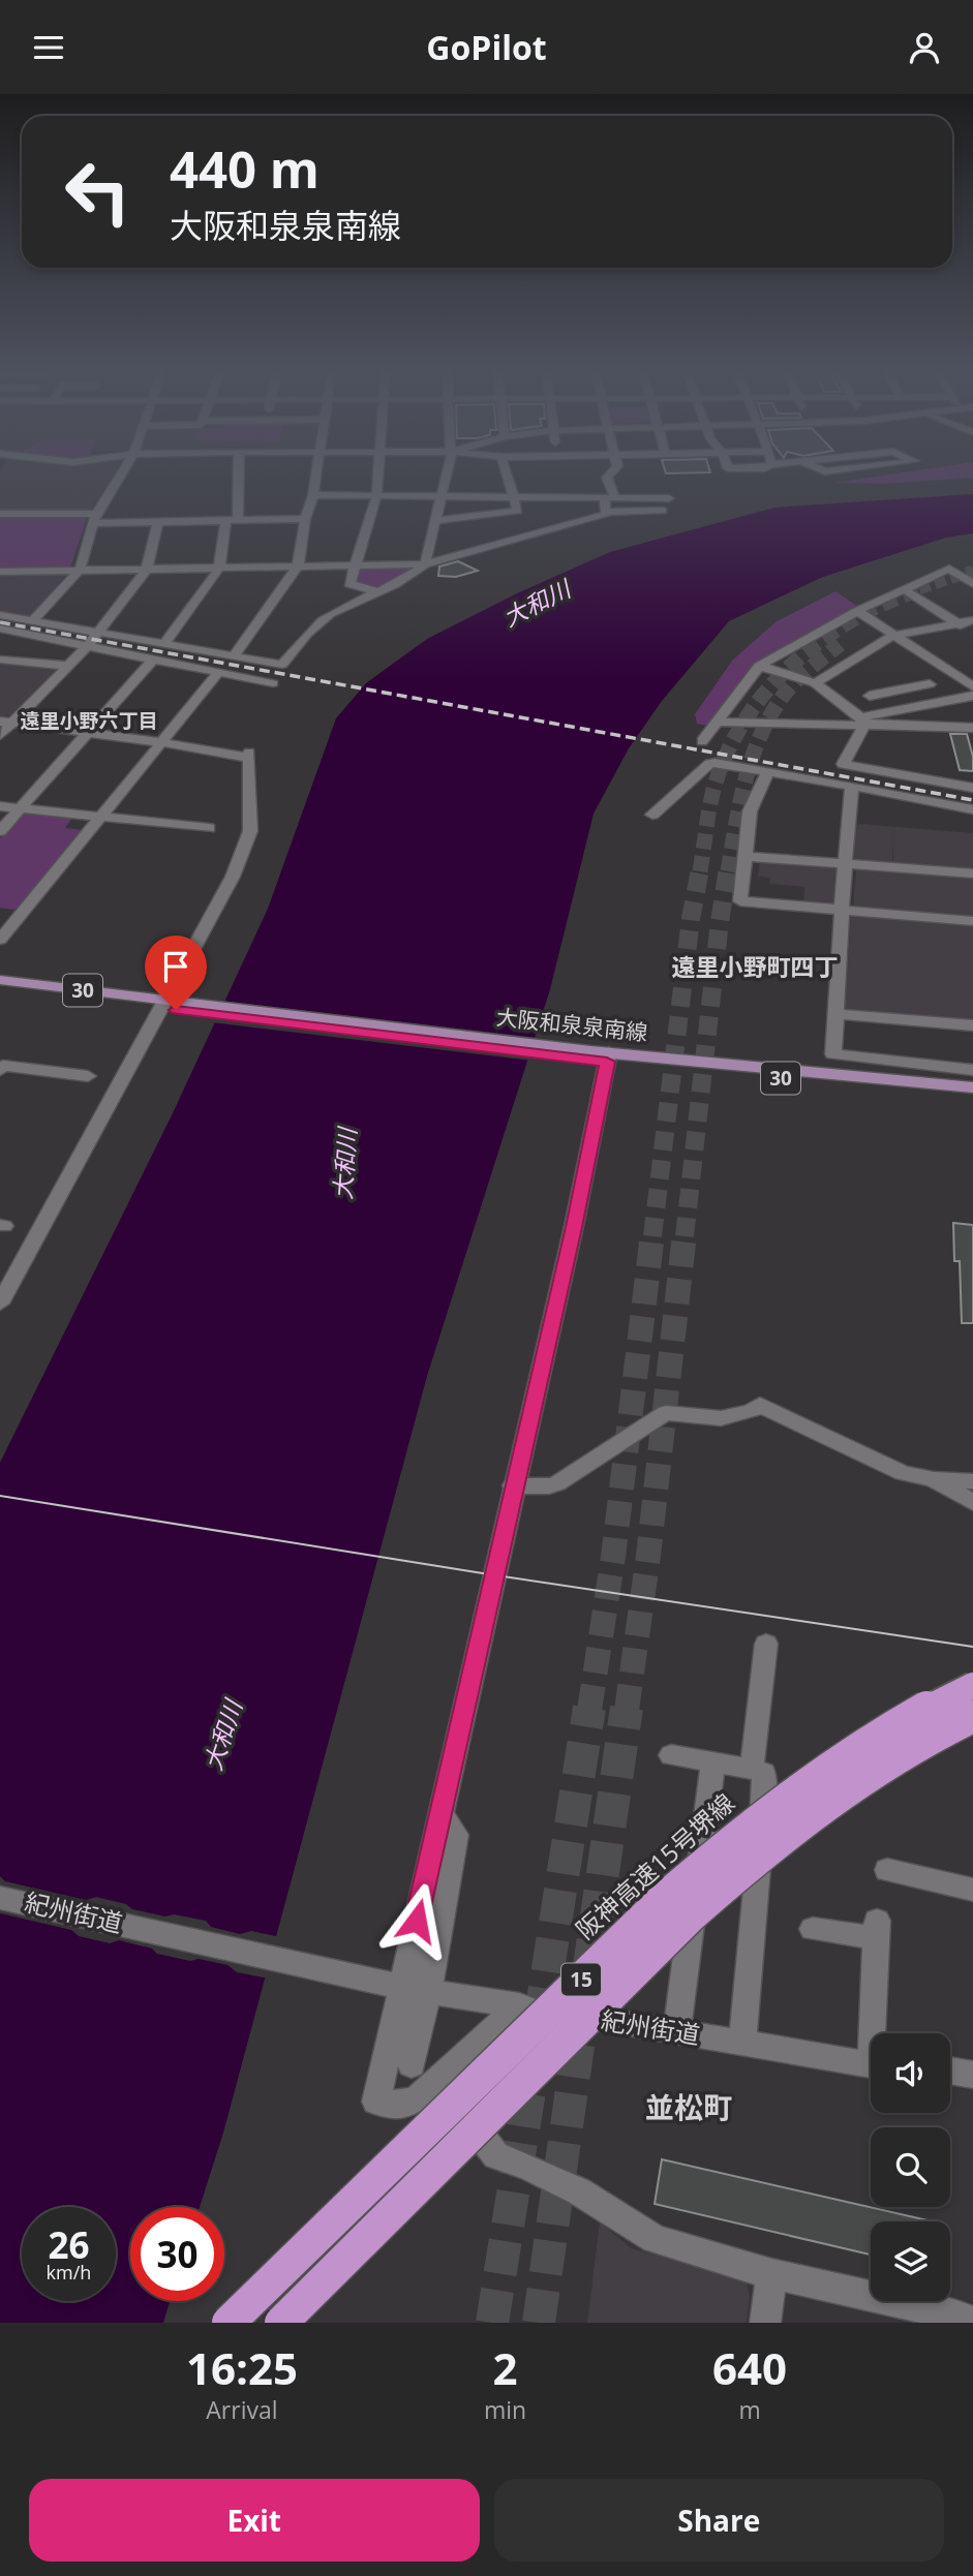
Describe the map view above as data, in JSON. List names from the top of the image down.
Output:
{
  "streets": {
    "highway": ["阪神高速15号堺線", "15"],
    "main road": ["30", "大阪和泉泉南線"],
    "street": ["紀州街道"]
  },
  "crossings": [
    ["30", "大阪和泉泉南線"]
  ],
  "districts": ["遠里小野六丁目", "遠里小野町四丁", "並松町"],
  "water": ["大和川"],
  "page": {
    "header": "GoPilot",
    "turn": ["440 m", "大阪和泉泉南線"],
    "speed": "26 km/h",
    "limit": "30",
    "eta": [
      "16:25",
      "Arrival",
      "2",
      "min",
      "640",
      "m"
    ],
    "buttons": ["Exit", "Share"]
  }
}
